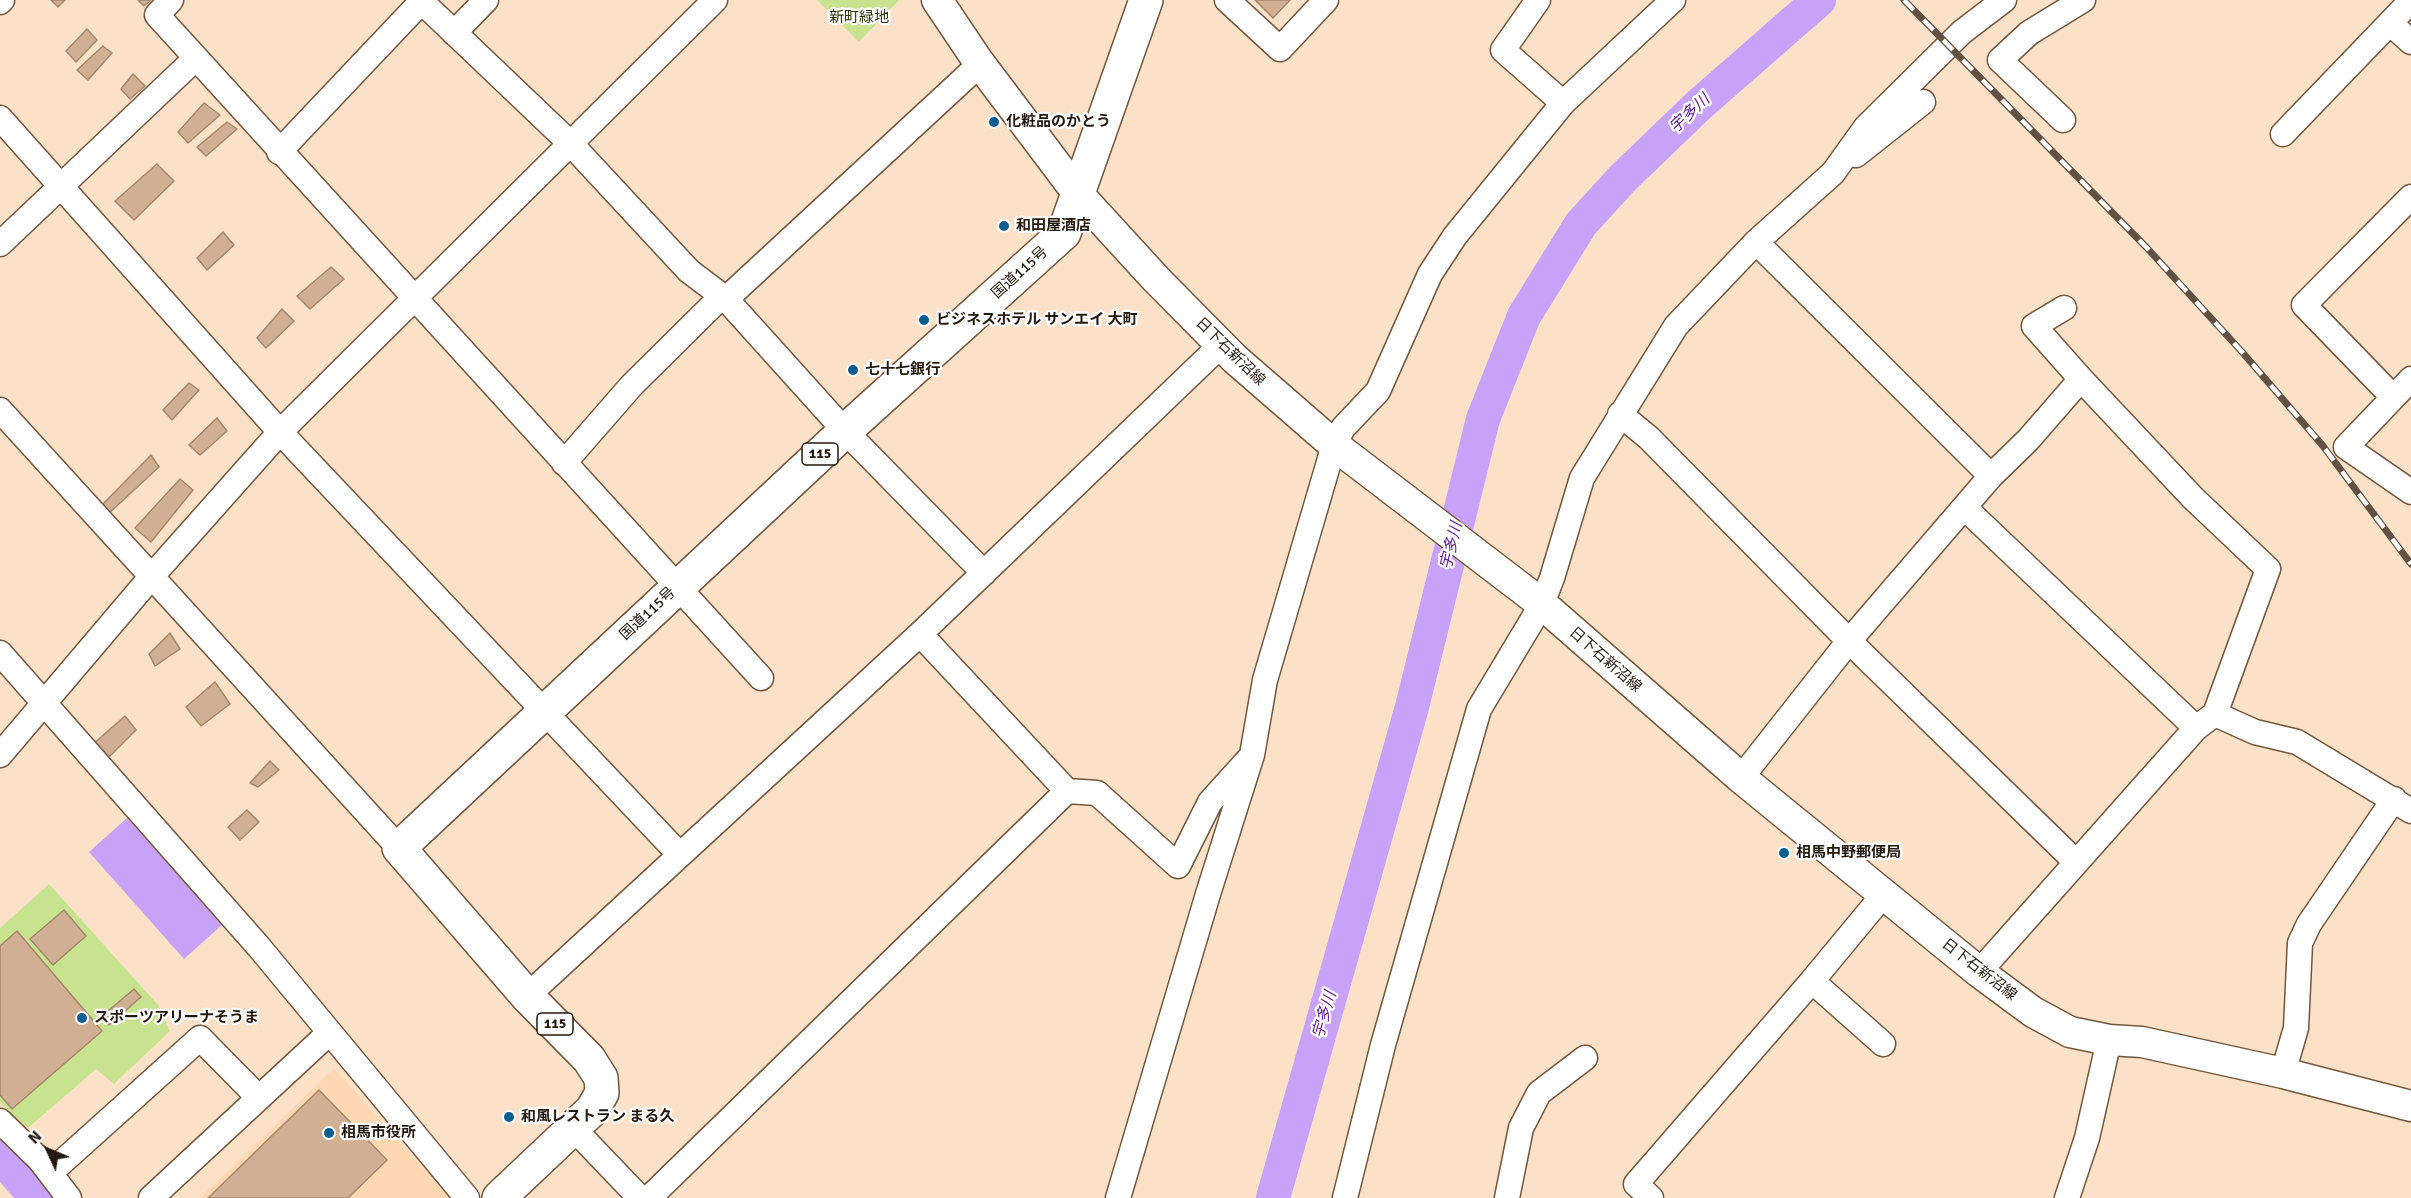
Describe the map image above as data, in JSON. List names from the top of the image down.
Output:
{
  "streets": {
    "highway": ["国道115号", "115"],
    "main road": ["日下石新沼線"]
  },
  "crossings": [
    ["国道115号", "日下石新沼線"],
    ["国道115号", "115"]
  ],
  "water": ["宇多川"],
  "parks": ["新町緑地"],
  "places": [
    "化粧品のかとう",
    "和田屋酒店",
    "ビジネスホテル サンエイ 大町",
    "七十七銀行",
    "相馬中野郵便局",
    "スポーツアリーナそうま",
    "和風レストラン まる久",
    "相馬市役所"
  ],
  "north": "top left"
}
